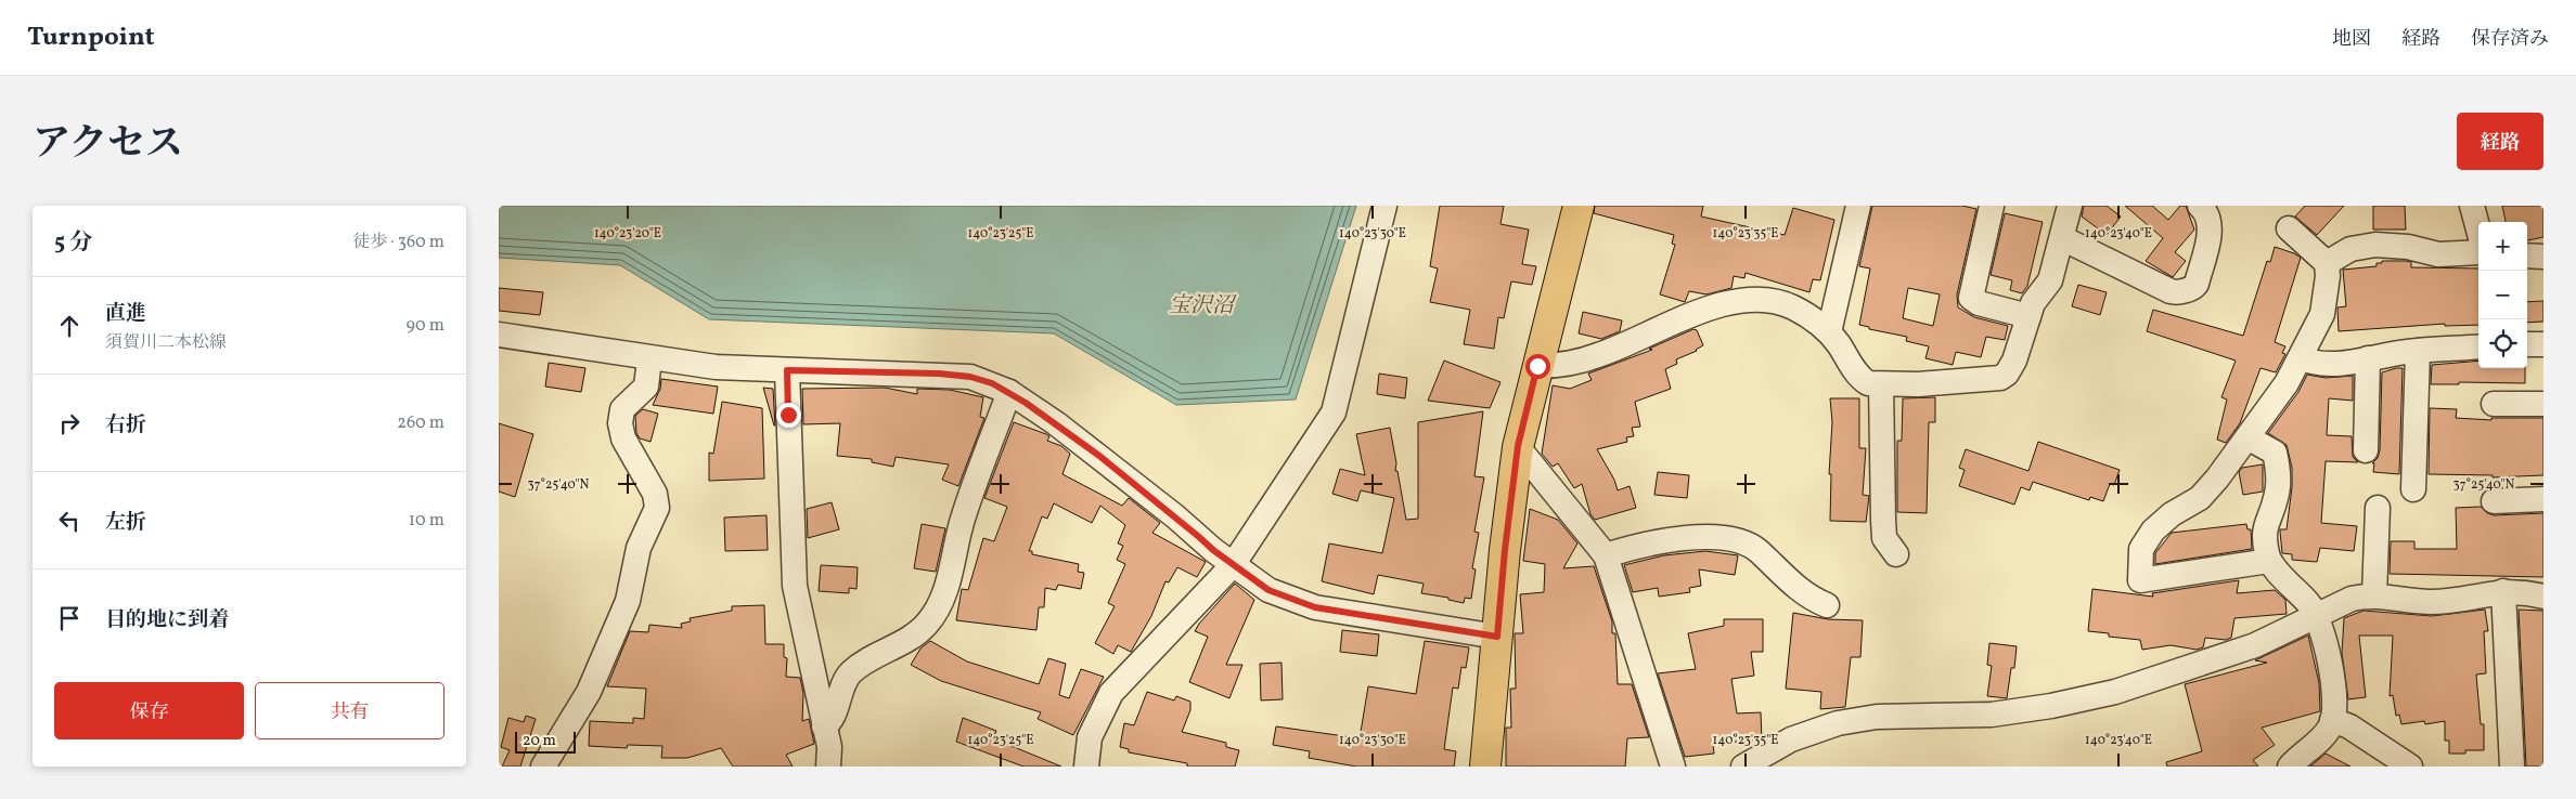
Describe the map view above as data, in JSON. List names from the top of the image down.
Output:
{
  "water": ["宝沢沼"],
  "scale_bar": "20 m",
  "page": {
    "header": "Turnpoint",
    "nav": ["地図", "経路", "保存済み"],
    "title": "アクセス",
    "buttons": [
      "経路",
      ["保存", "共有"]
    ],
    "heading": ["5 分", "徒歩 · 360 m"],
    "map_buttons": ["+", "−"],
    "list": [
      ["直進", "須賀川二本松線", "90 m"],
      ["右折", "260 m"],
      ["左折", "10 m"],
      "目的地に到着"
    ],
    "scale": "20 m"
  },
  "coordinates": [
    "140°23'20\"E",
    "140°23'25\"E",
    "140°23'30\"E",
    "140°23'35\"E",
    "140°23'40\"E",
    "37°25'40\"N"
  ]
}
